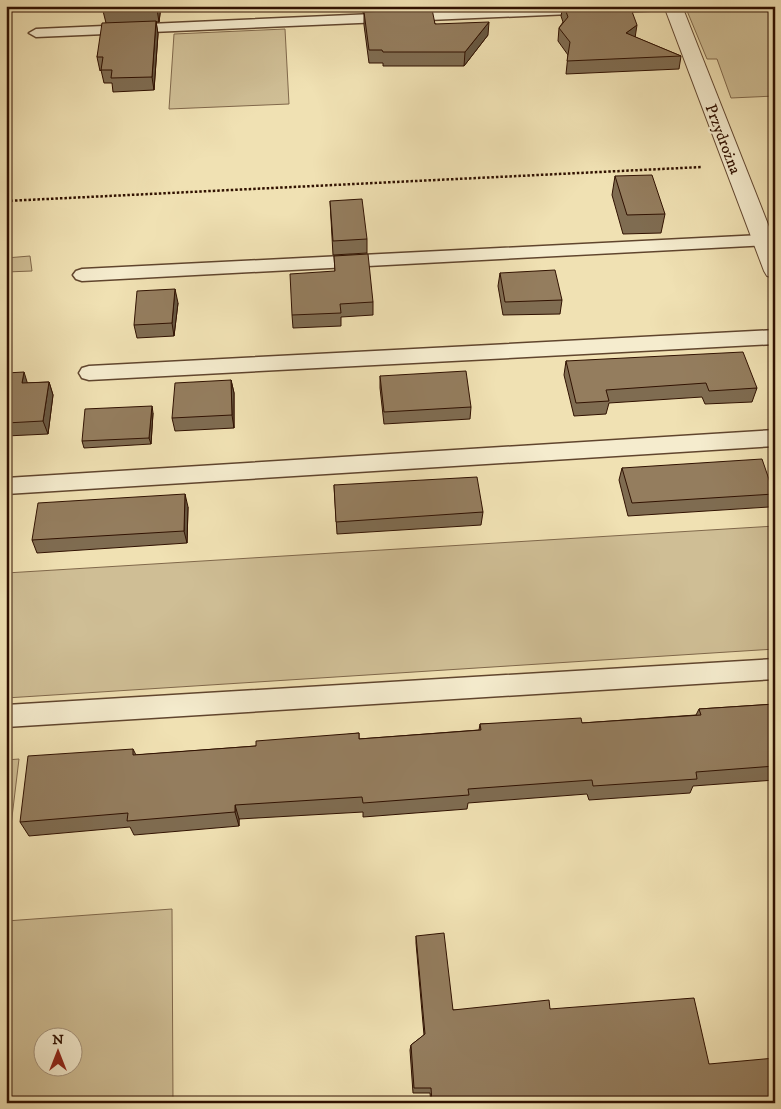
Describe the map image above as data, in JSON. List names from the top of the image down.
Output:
{
  "streets": {
    "street": ["Przydrożna"]
  },
  "north": "top"
}
